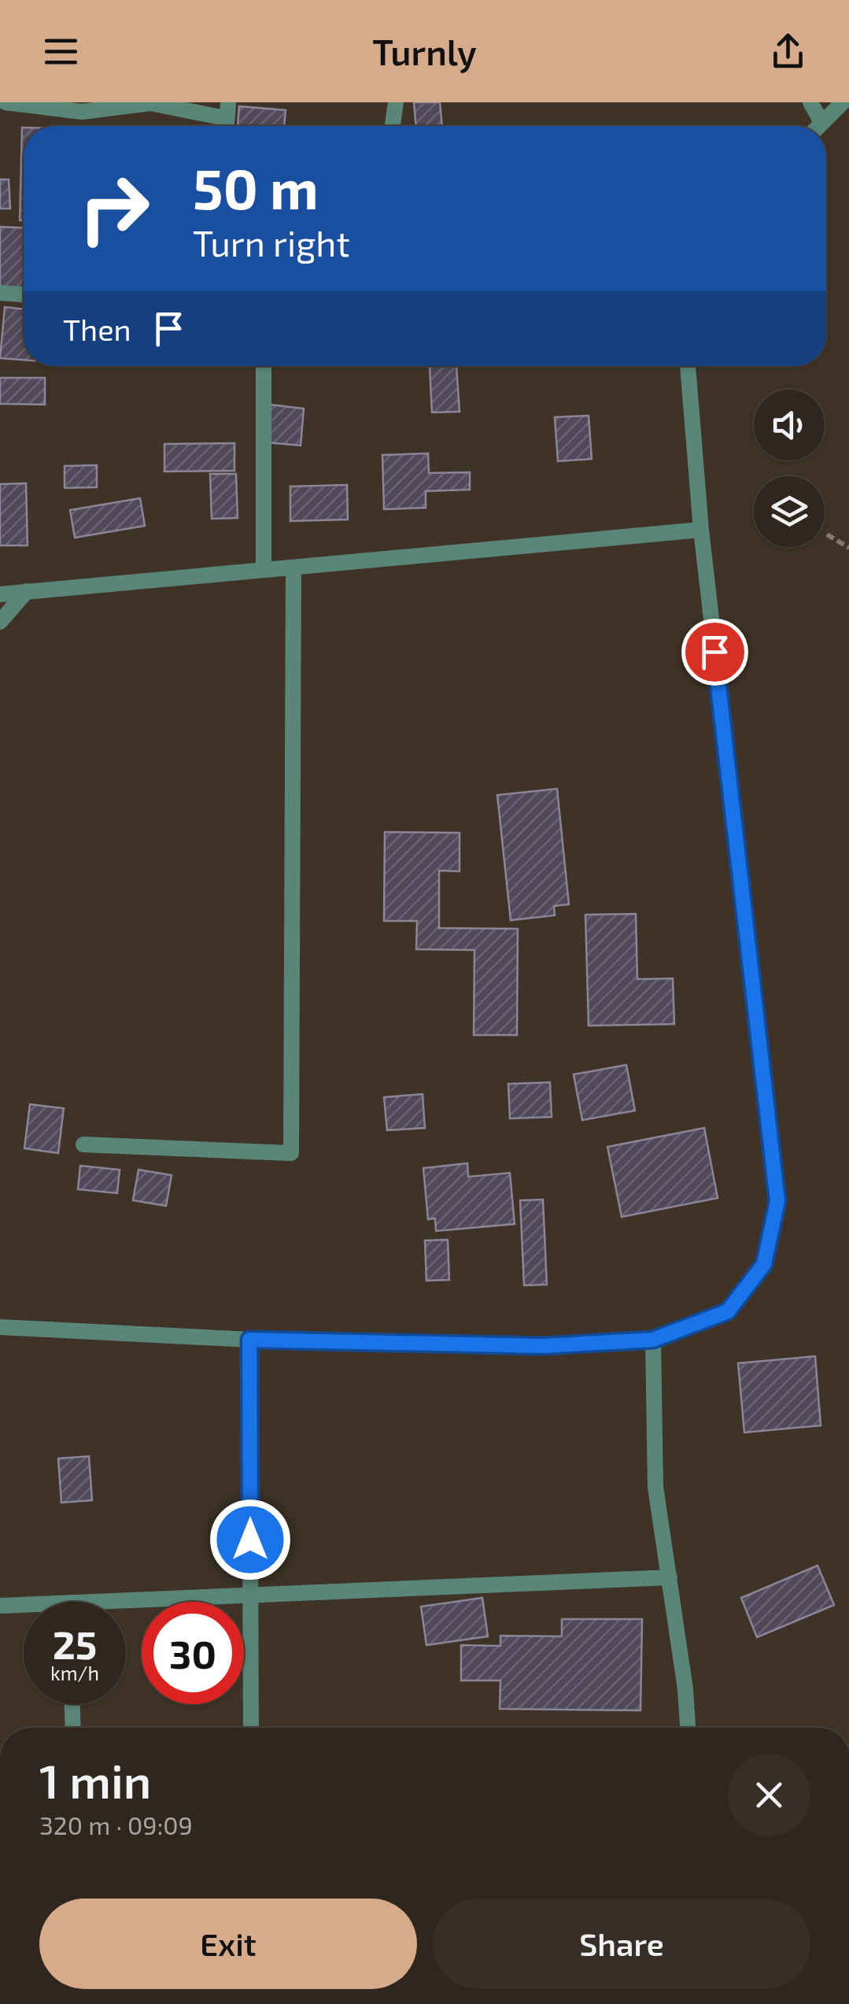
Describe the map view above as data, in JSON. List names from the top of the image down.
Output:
{
  "page": {
    "header": "Turnly",
    "turn": ["50 m", "Turn right"],
    "then": "Then",
    "speed": "25 km/h",
    "limit": "30",
    "heading": ["1 min", "320 m · 09:09"],
    "buttons": ["Exit", "Share"]
  }
}
